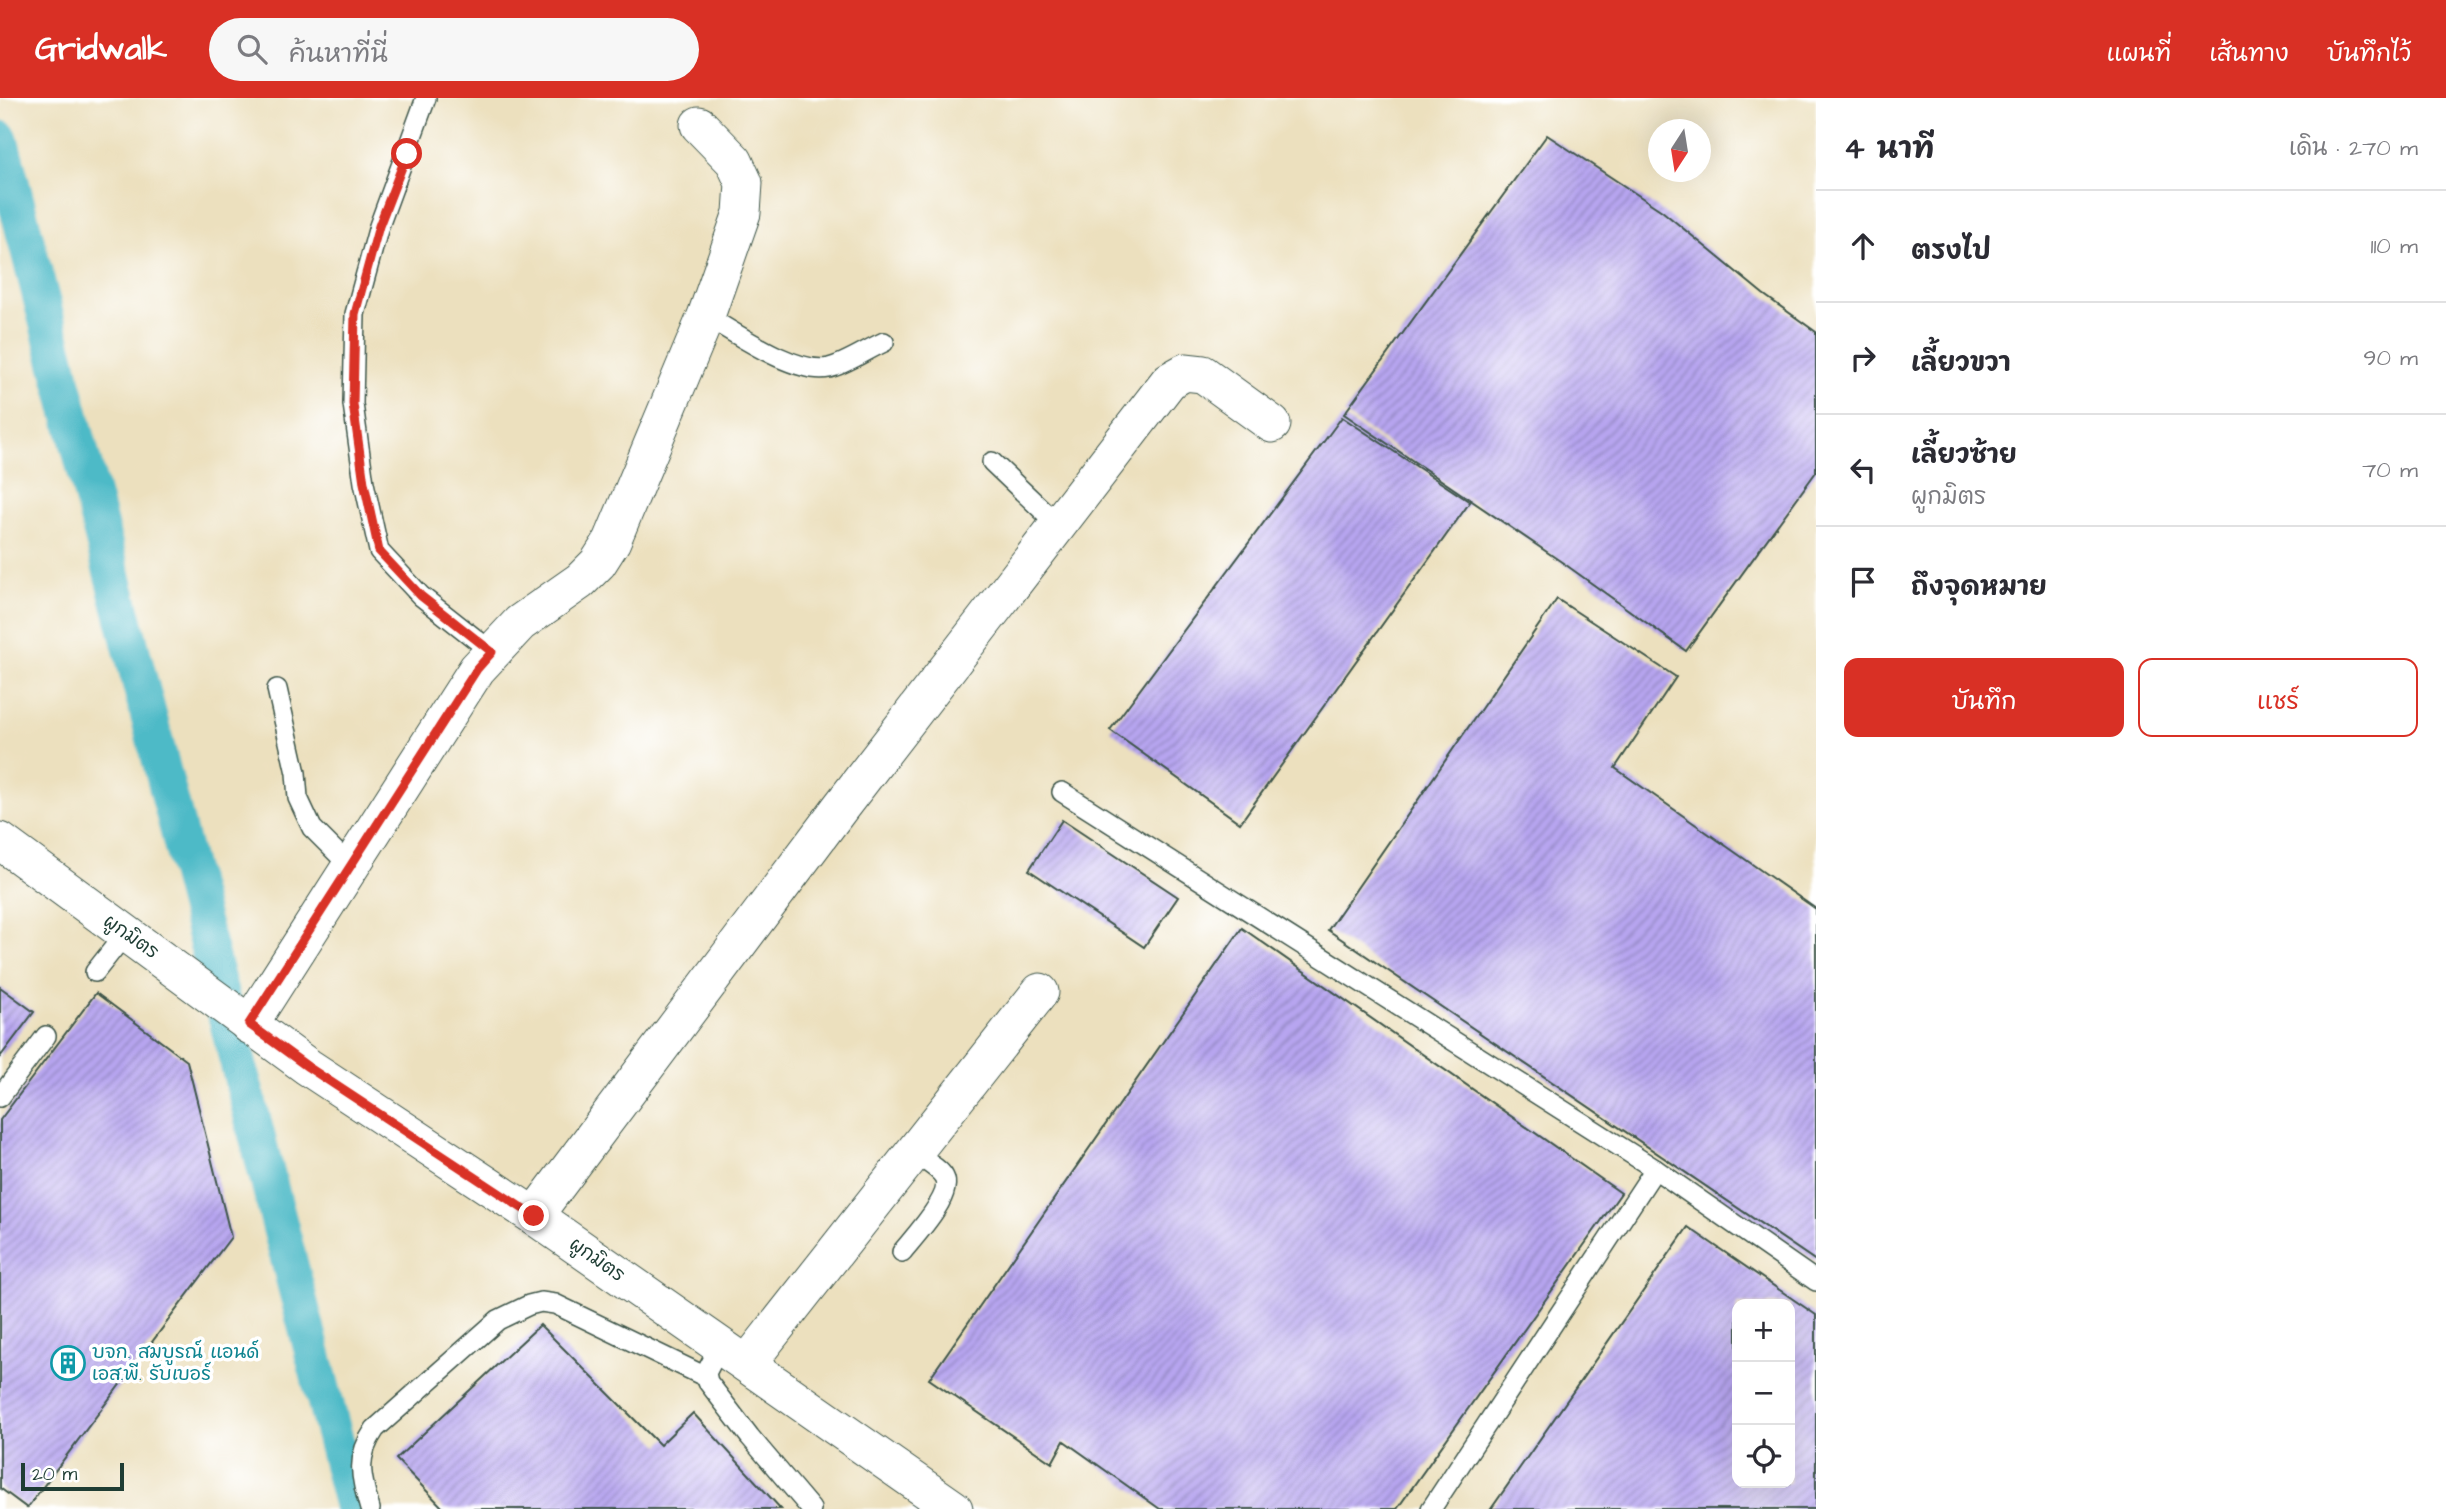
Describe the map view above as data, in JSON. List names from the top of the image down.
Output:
{
  "streets": {
    "street": ["ผูกมิตร"]
  },
  "places": {
    "building": ["บจก. สมบูรณ์ แอนด์ เอส.พี. รับเบอร์"]
  },
  "scale_bar": "20 m",
  "north": "bottom",
  "page": {
    "header": "Gridwalk",
    "search": "ค้นหาที่นี่",
    "nav": ["แผนที่", "เส้นทาง", "บันทึกไว้"],
    "heading": ["4 นาที", "เดิน · 270 m"],
    "list": [
      ["ตรงไป", "110 m"],
      ["เลี้ยวขวา", "90 m"],
      ["เลี้ยวซ้าย", "ผูกมิตร", "70 m"],
      "ถึงจุดหมาย"
    ],
    "buttons": ["บันทึก", "แชร์"],
    "map_buttons": ["+", "−"],
    "scale": "20 m"
  }
}
